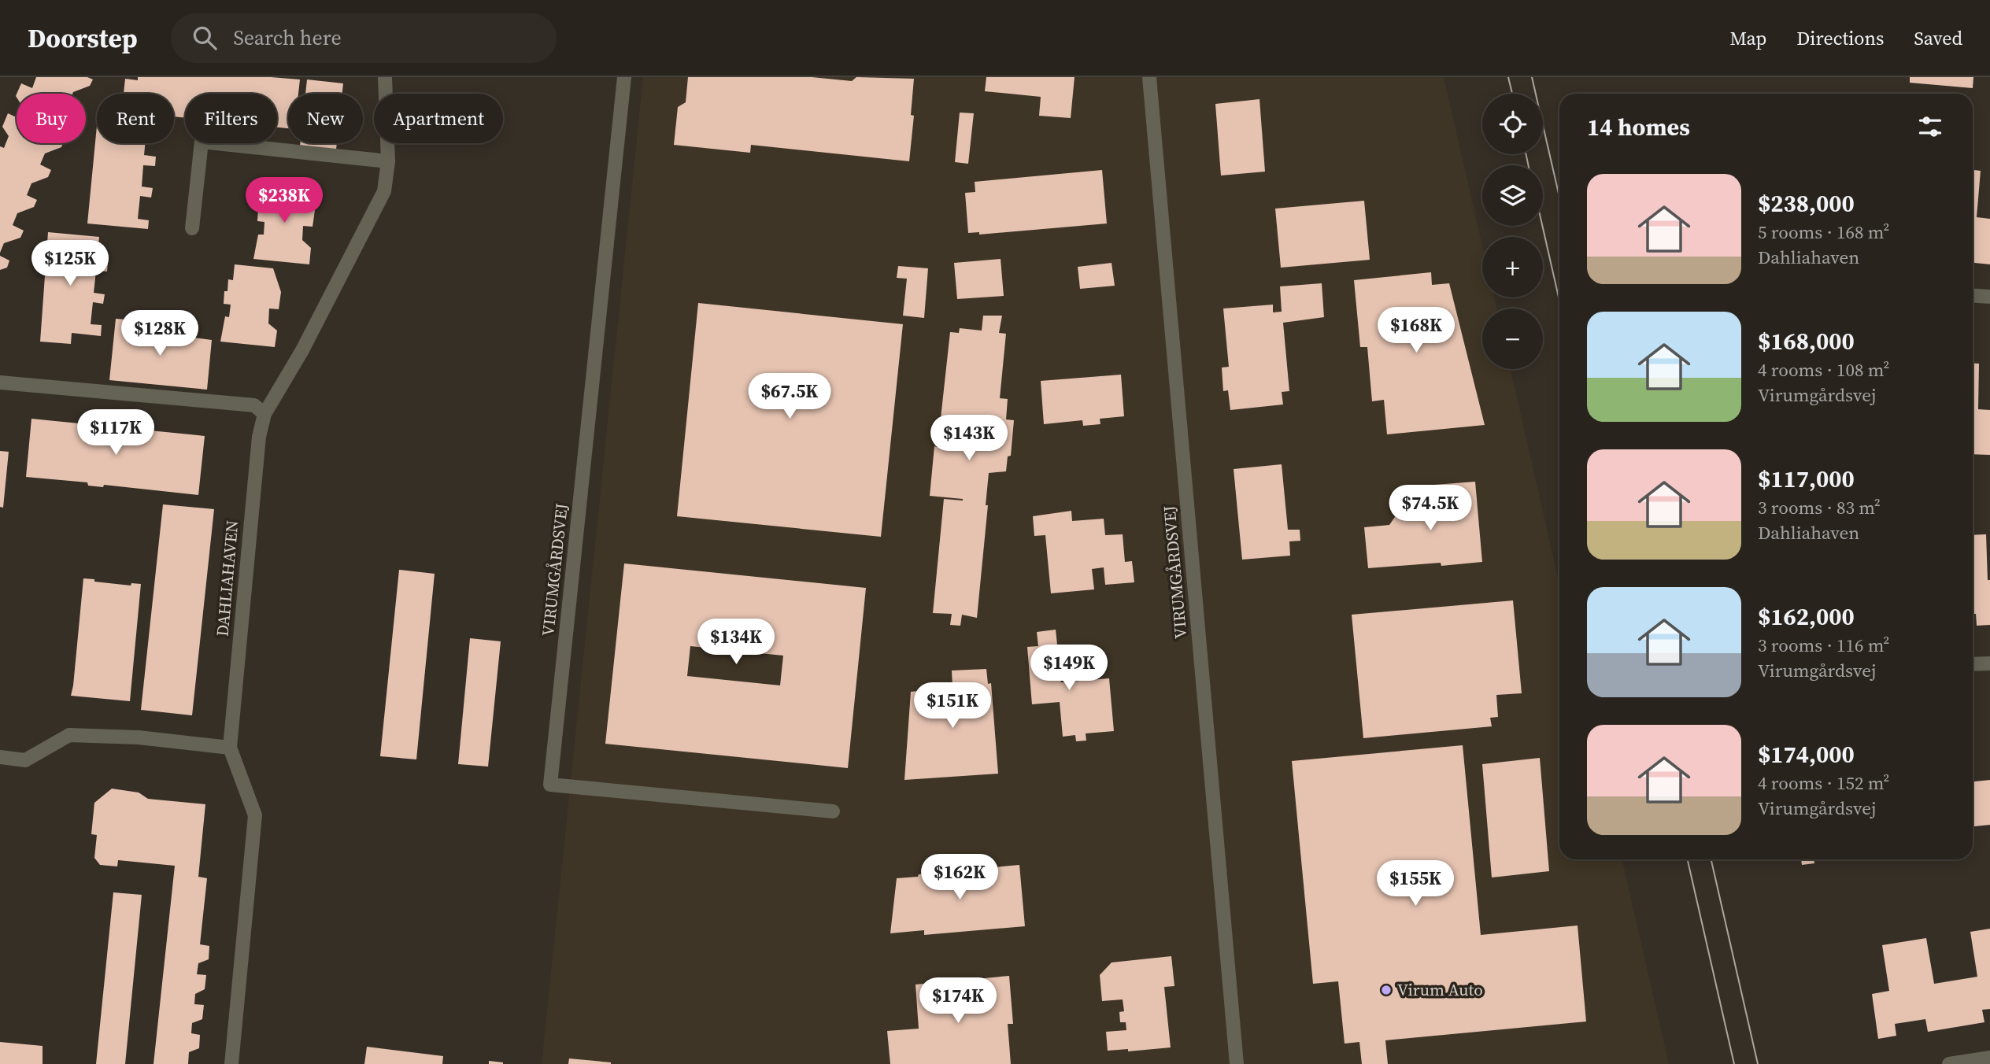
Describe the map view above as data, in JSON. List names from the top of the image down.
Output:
{
  "streets": {
    "street": ["VIRUMGÅRDSVEJ", "DAHLIAHAVEN"]
  },
  "places": ["Virum Auto"],
  "page": {
    "header": "Doorstep",
    "search": "Search here",
    "nav": ["Map", "Directions", "Saved"],
    "map_buttons": ["+", "−"],
    "chip": [
      "Buy",
      "Rent",
      "Filters",
      "New",
      "Apartment"
    ],
    "heading": "14 homes",
    "list": [
      {
        "name": "$238,000",
        "note": "5 rooms · 168 m² · Dahliahaven"
      },
      {
        "name": "$168,000",
        "note": "4 rooms · 108 m² · Virumgårdsvej"
      },
      {
        "name": "$117,000",
        "note": "3 rooms · 83 m² · Dahliahaven"
      },
      {
        "name": "$162,000",
        "note": "3 rooms · 116 m² · Virumgårdsvej"
      },
      {
        "name": "$174,000",
        "note": "4 rooms · 152 m² · Virumgårdsvej"
      }
    ],
    "price": [
      "$238K",
      "$125K",
      "$168K",
      "$128K",
      "$67.5K",
      "$117K",
      "$143K",
      "$74.5K",
      "$134K",
      "$149K",
      "$151K",
      "$162K",
      "$155K",
      "$174K"
    ]
  }
}
